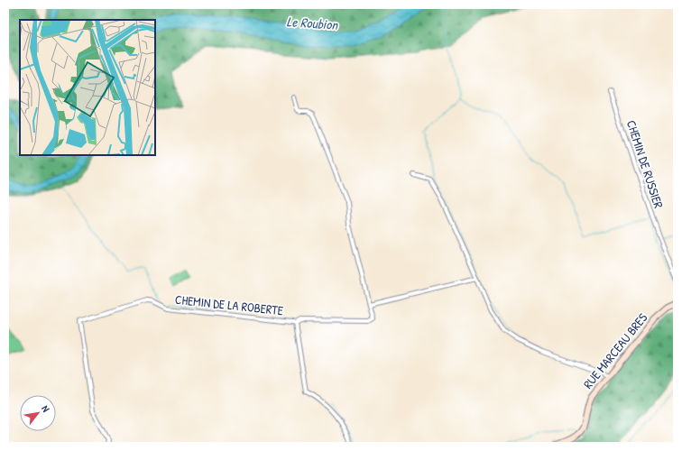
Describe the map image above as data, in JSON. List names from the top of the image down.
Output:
{
  "streets": {
    "street": ["CHEMIN DE RUSSIER", "CHEMIN DE LA ROBERTE", "RUE MARCEAU BRES"]
  },
  "water": ["Le Roubion"],
  "north": "top right"
}
